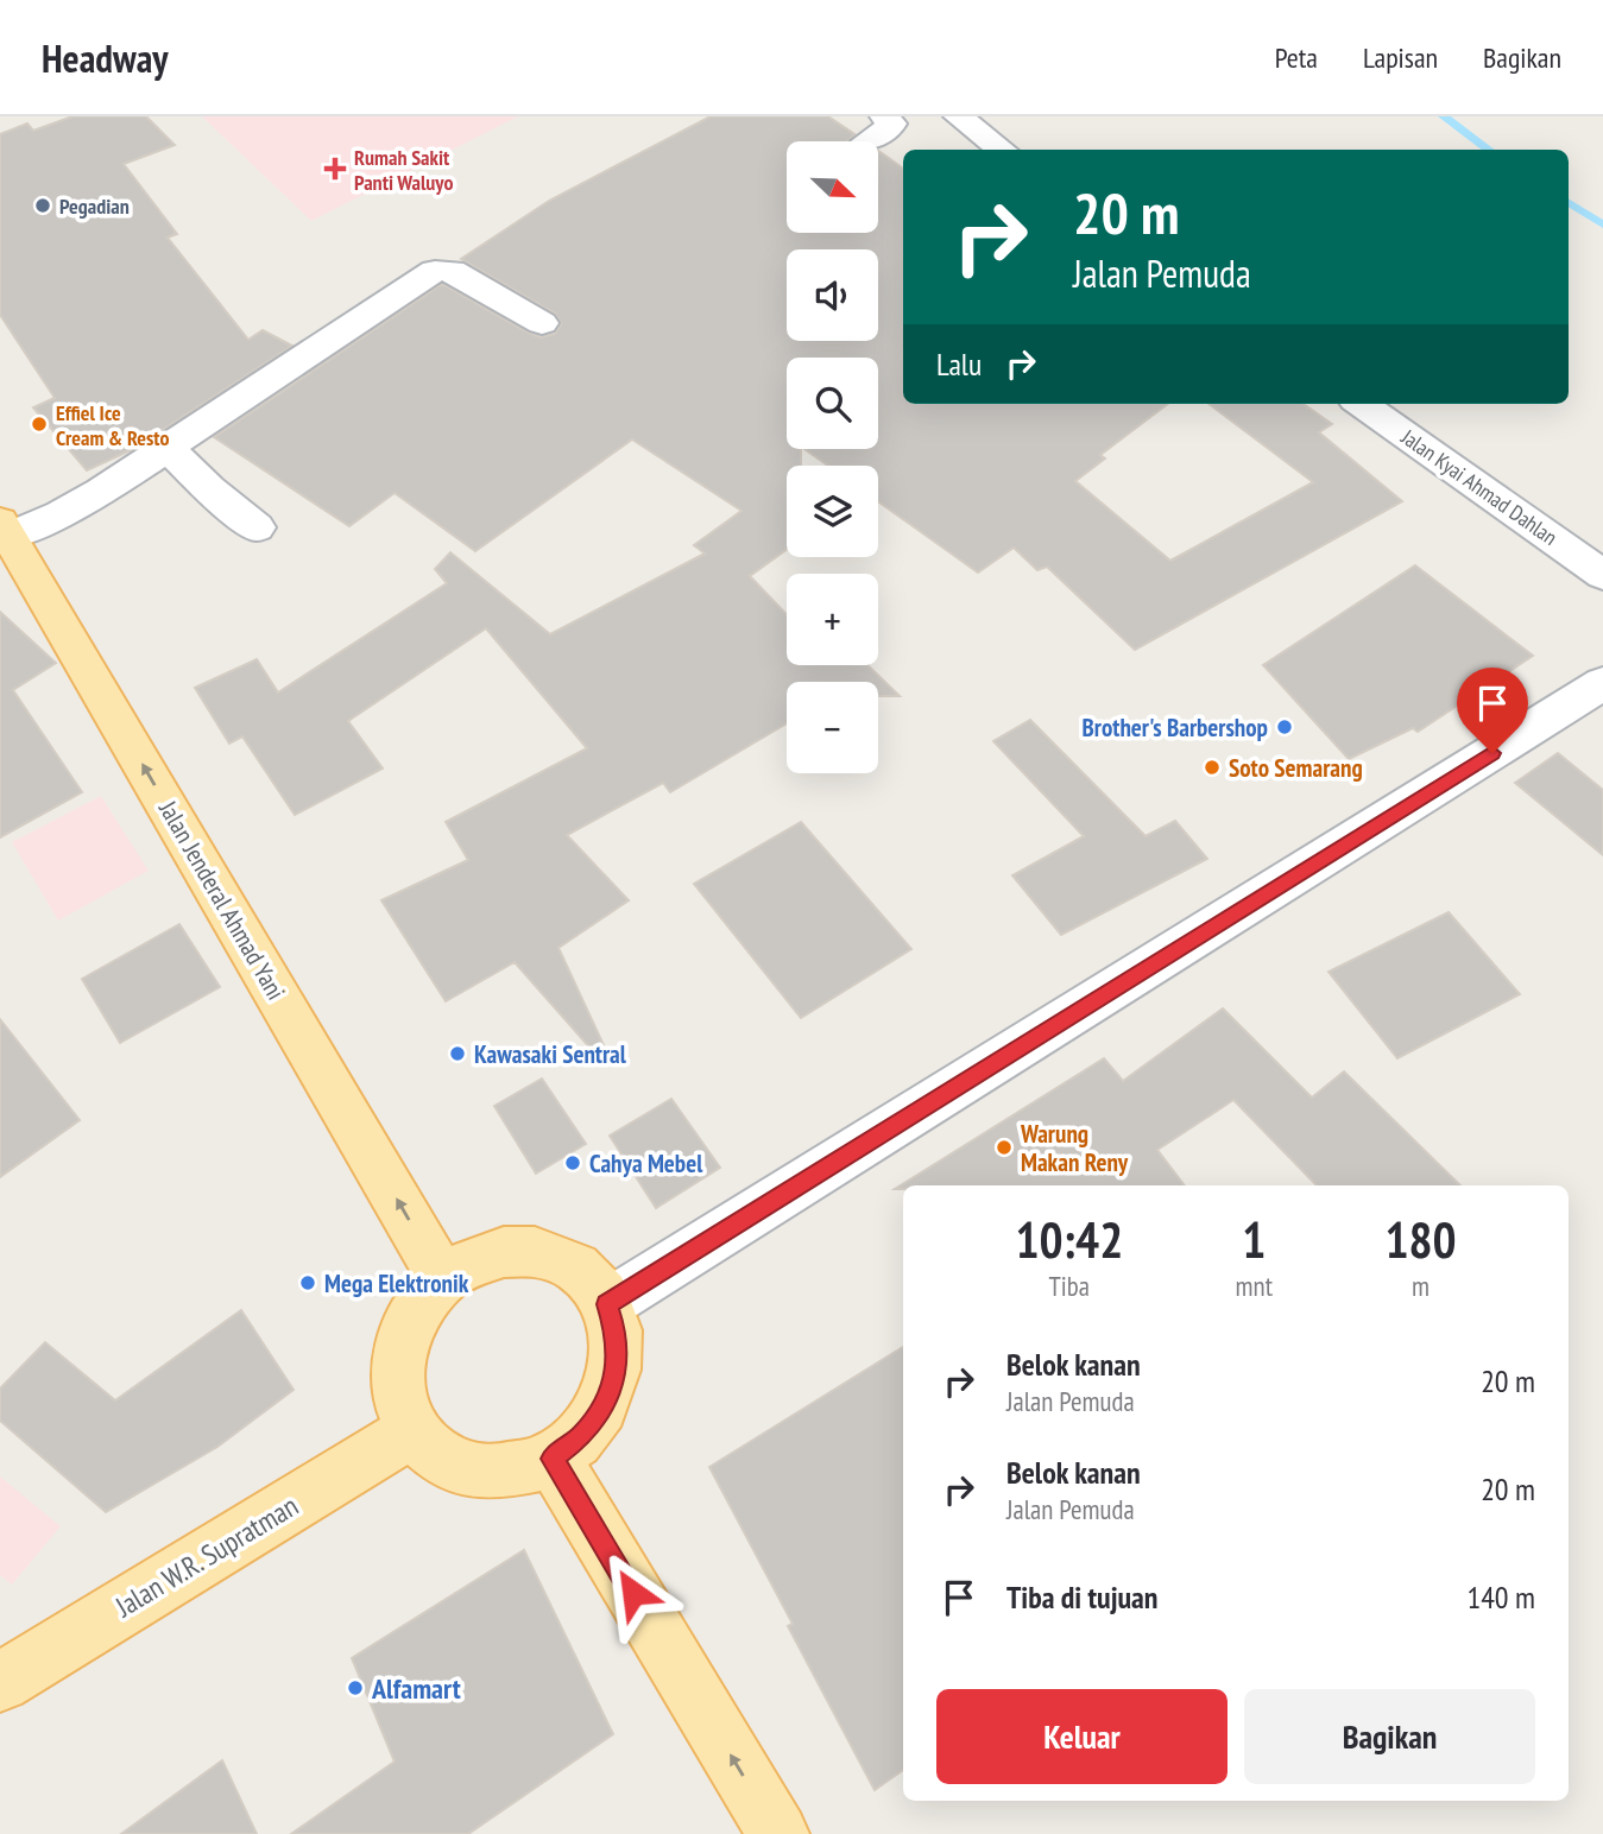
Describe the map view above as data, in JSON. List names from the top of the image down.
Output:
{
  "streets": {
    "main road": ["Jalan Jenderal Ahmad Yani", "Jalan W.R. Supratman"],
    "street": ["Jalan Kyai Ahmad Dahlan"]
  },
  "crossings": [
    ["Jalan Jenderal Ahmad Yani", "Jalan W.R. Supratman"]
  ],
  "one_way": ["Jalan Jenderal Ahmad Yani"],
  "places": {
    "health": ["Rumah Sakit Panti Waluyo"],
    "other": [
      "Pegadian",
      "Effiel Ice Cream & Resto",
      "Brother's Barbershop",
      "Soto Semarang",
      "Kawasaki Sentral",
      "Warung Makan Reny",
      "Cahya Mebel",
      "Mega Elektronik",
      "Alfamart"
    ]
  },
  "north": "bottom right",
  "page": {
    "header": "Headway",
    "nav": ["Peta", "Lapisan", "Bagikan"],
    "map_buttons": ["+", "−"],
    "turn": ["20 m", "Jalan Pemuda"],
    "then": "Lalu",
    "eta": [
      "10:42",
      "Tiba",
      "1",
      "mnt",
      "180",
      "m"
    ],
    "list": [
      {
        "name": "Belok kanan",
        "note": "Jalan Pemuda",
        "value": "20 m"
      },
      {
        "name": "Belok kanan",
        "note": "Jalan Pemuda",
        "value": "20 m"
      },
      {
        "name": "Tiba di tujuan",
        "value": "140 m"
      }
    ],
    "buttons": ["Keluar", "Bagikan"]
  }
}
